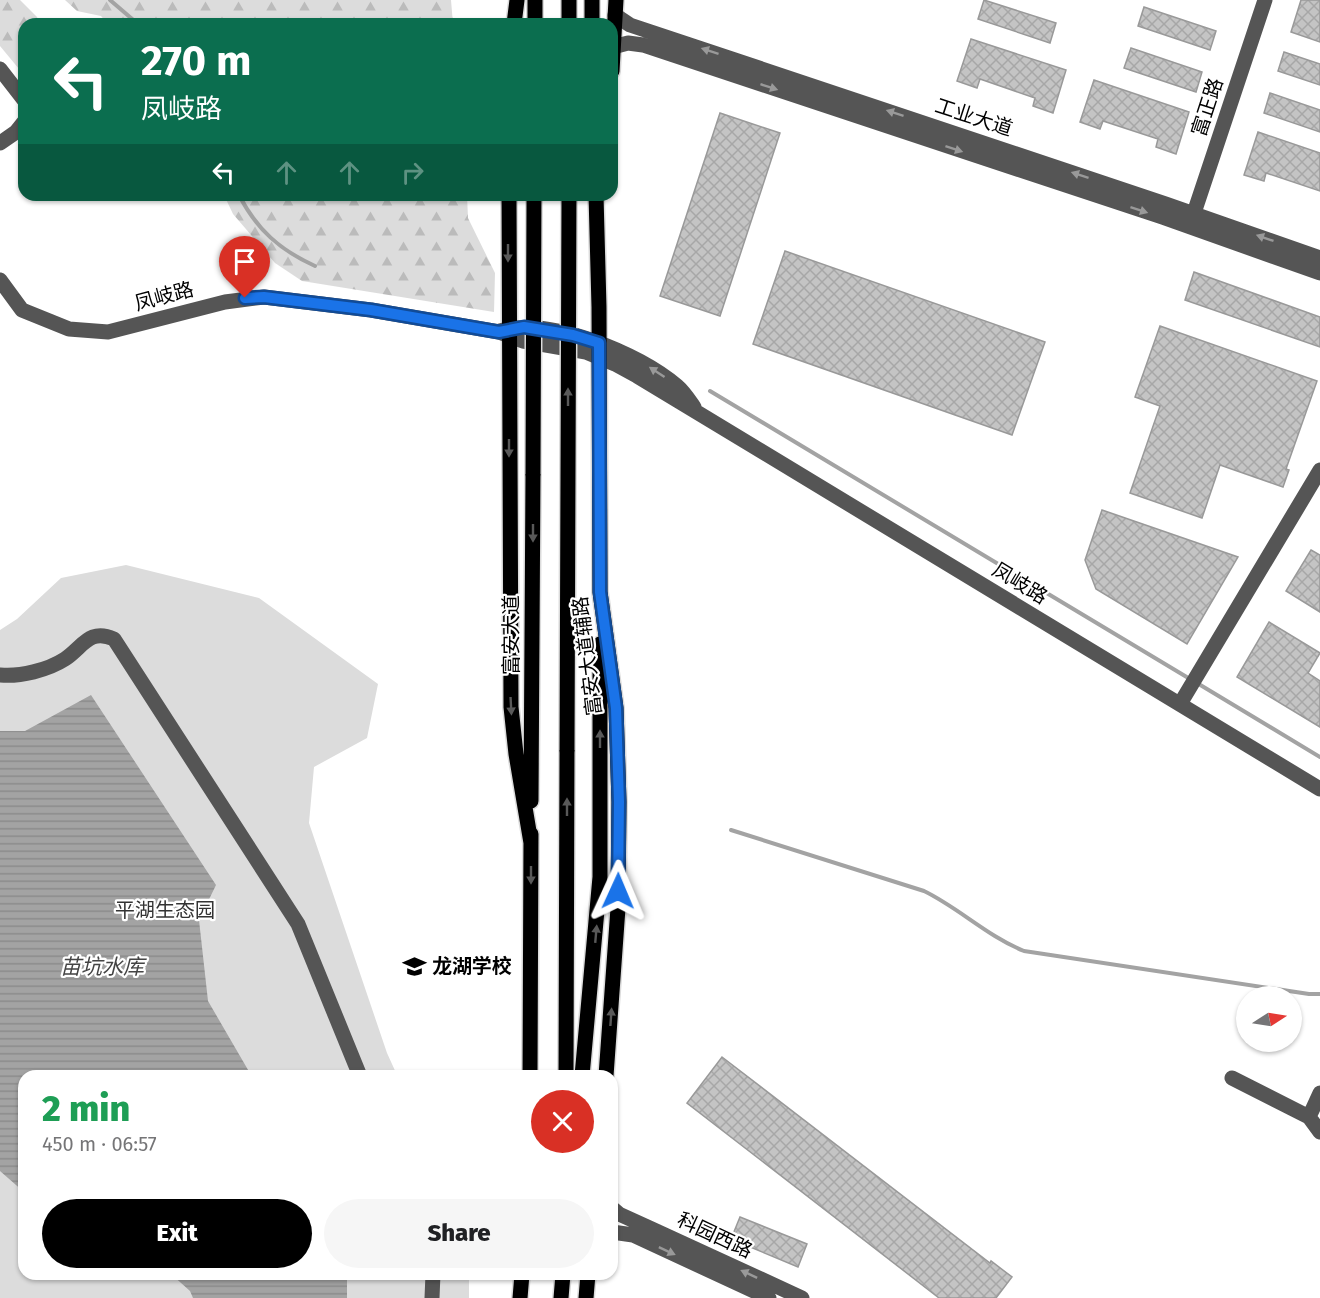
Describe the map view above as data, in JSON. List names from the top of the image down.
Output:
{
  "streets": {
    "main road": ["富安大道", "富安大道辅路"],
    "street": [
      "富正路",
      "工业大道",
      "凤岐路",
      "科园西路"
    ]
  },
  "crossings": [
    ["富正路", "工业大道"],
    ["凤岐路", "富安大道辅路"]
  ],
  "water": ["苗坑水库"],
  "parks": ["平湖生态园"],
  "places": {
    "school or university": ["龙湖学校"]
  },
  "north": "right",
  "page": {
    "turn": ["270 m", "凤岐路"],
    "heading": ["2 min", "450 m · 06:57"],
    "buttons": ["Exit", "Share"]
  }
}
